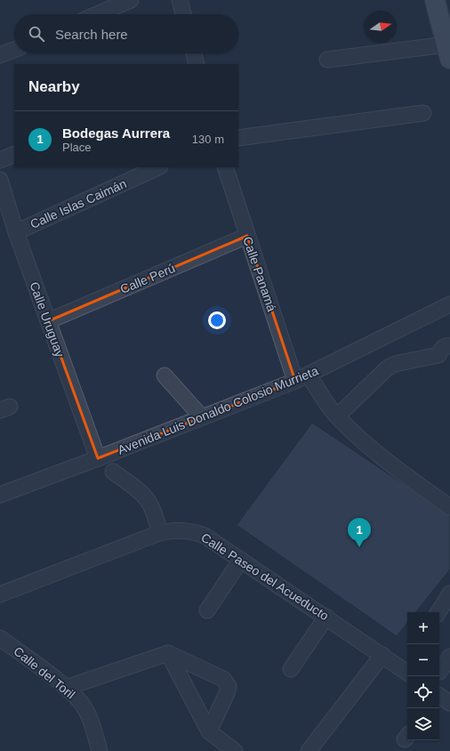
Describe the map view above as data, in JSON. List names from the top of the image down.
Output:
{
  "streets": {
    "street": [
      "Calle Islas Caimán",
      "Calle Panamá",
      "Calle Perú",
      "Calle Uruguay",
      "Avenida Luis Donaldo Colosio Murrieta",
      "Calle Paseo del Acueducto",
      "Calle del Toril"
    ]
  },
  "crossings": [
    ["Calle Islas Caimán", "Calle Uruguay"],
    ["Calle Panamá", "Calle Perú"],
    ["Calle Panamá", "Avenida Luis Donaldo Colosio Murrieta"],
    ["Calle Perú", "Calle Uruguay"],
    ["Calle Uruguay", "Avenida Luis Donaldo Colosio Murrieta"]
  ],
  "north": "right",
  "page": {
    "search": "Search here",
    "heading": "Nearby",
    "list": [
      {
        "mark": "1",
        "name": "Bodegas Aurrera",
        "note": "Place",
        "value": "130 m"
      }
    ],
    "pins": "1",
    "map_buttons": ["+", "−"]
  }
}
